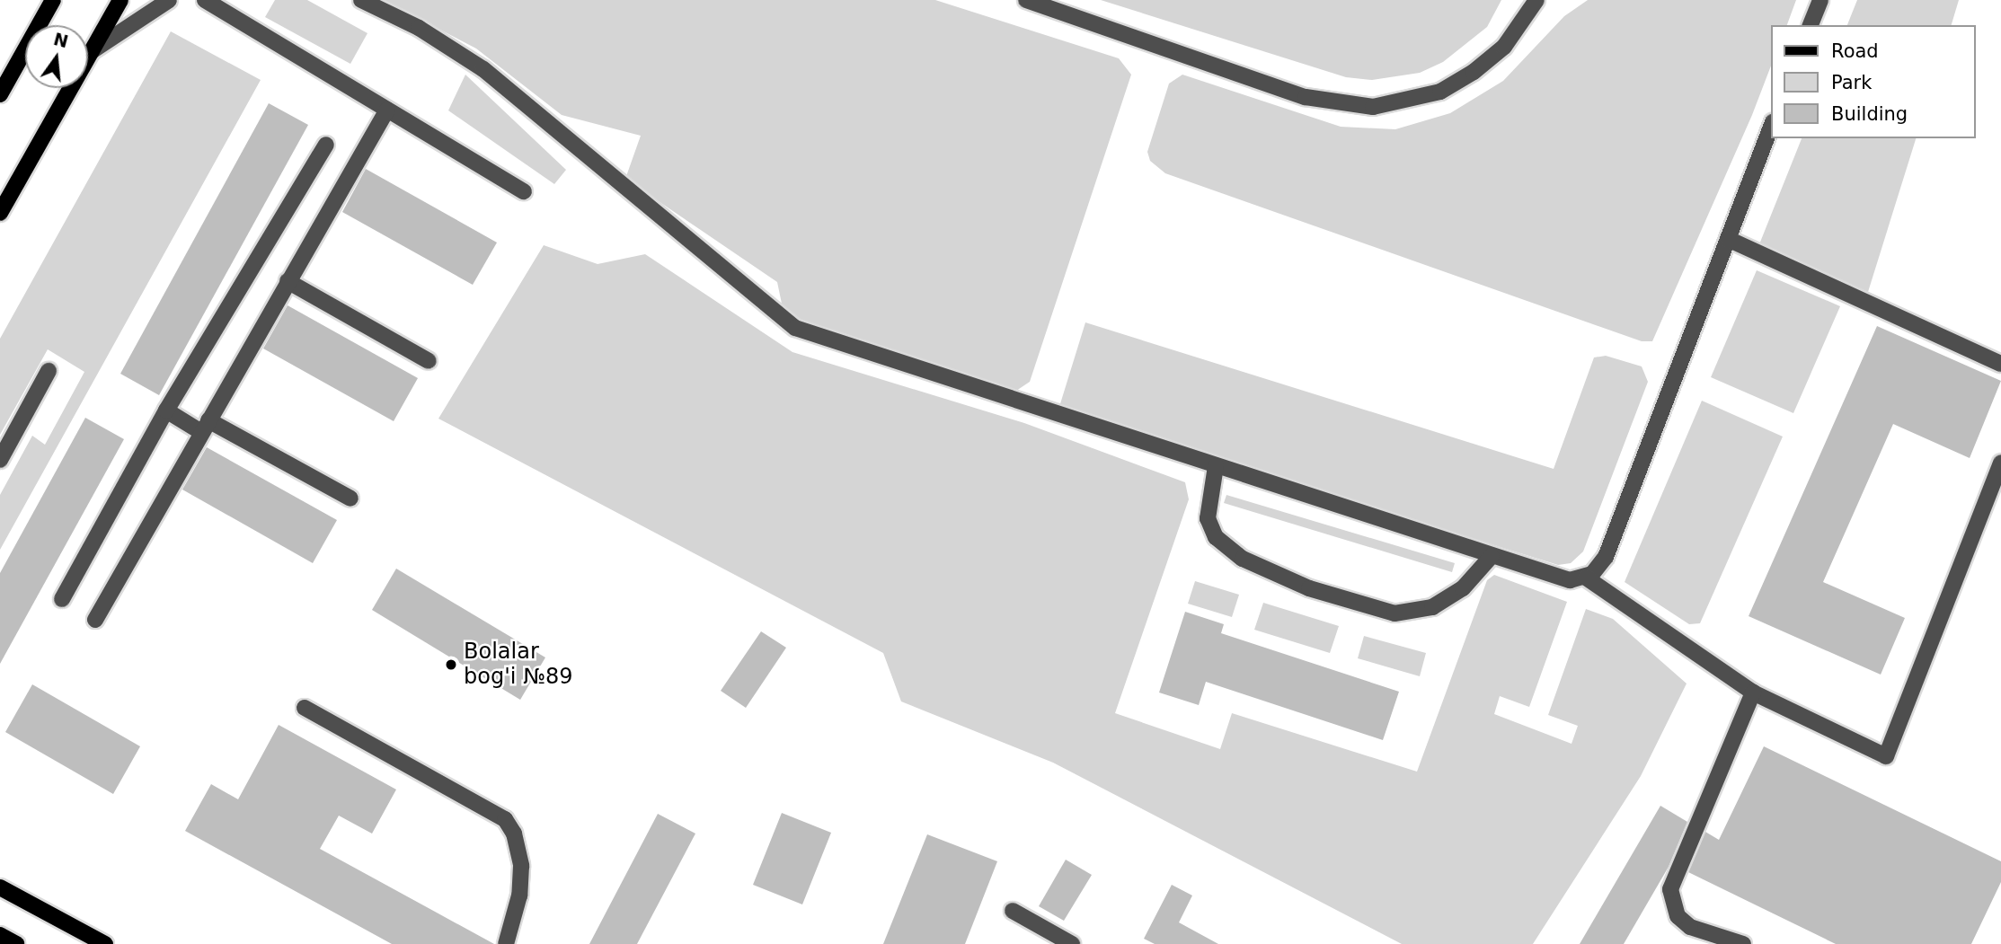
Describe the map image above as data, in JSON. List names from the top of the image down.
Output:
{
  "places": ["Bolalar bog'i №89"],
  "legend": ["Road", "Park", "Building"],
  "north": "top"
}
